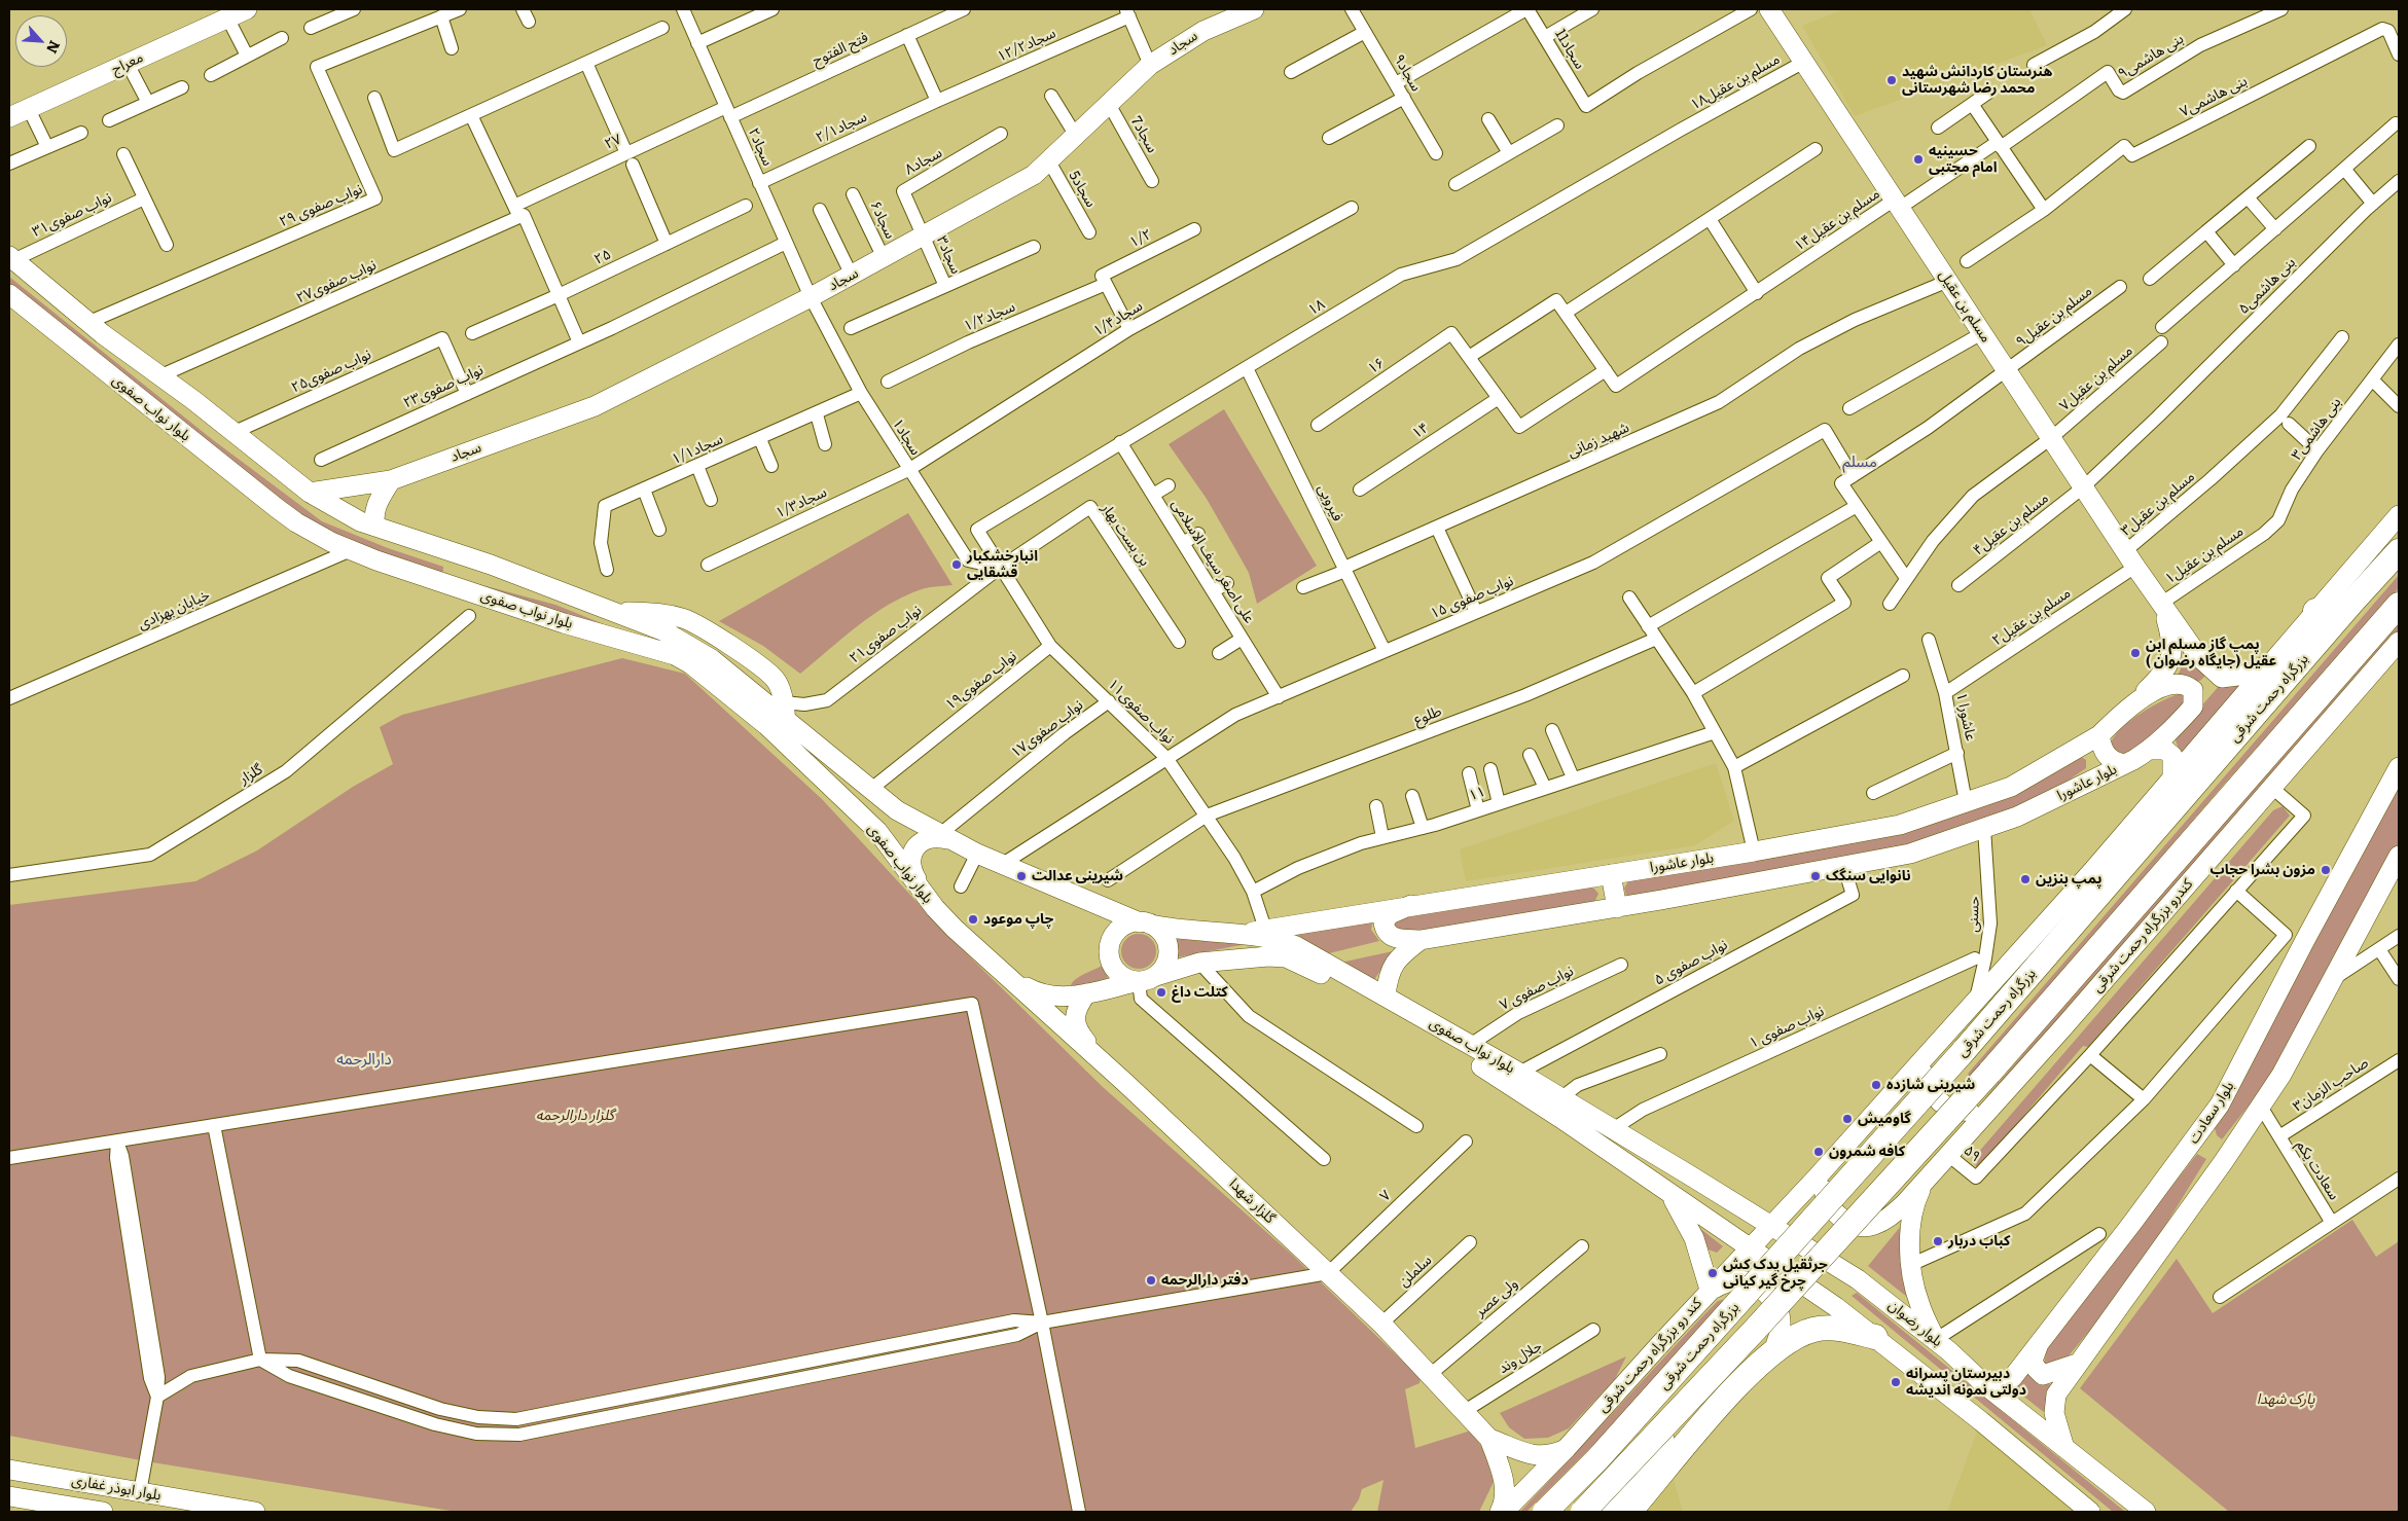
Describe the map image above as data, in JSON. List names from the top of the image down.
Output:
{
  "streets": {
    "highway": ["بزرگراه رحمت شرقی"],
    "main road": [
      "سجاد",
      "معراج",
      "مسلم بن عقیل",
      "بلوار نواب صفوی",
      "بلوار عاشورا",
      "کندرو بزرگراه رحمت شرقی",
      "بلوار سعادت",
      "گلزار شهدا",
      "بلوار رضوان",
      "کند رو بزرگراه رحمت شرقی",
      "بلوار ابوذر غفاری"
    ],
    "street": [
      "۱۲/۲سجاد",
      "فتح الفتوح",
      "11سجاد",
      "بنی هاشمی۹",
      "۹سجاد",
      "مسلم بن عقیل۱۸",
      "بنی هاشمی۷",
      "۲/۱سجاد",
      "7سجاد",
      "۲۷",
      "۲سجاد",
      "۸سجاد",
      "5سجاد",
      "نواب صفوی ۲۹",
      "۳۱نواب صفوی",
      "۶سجاد",
      "مسلم بن عقیل۱۴",
      "۱/۲",
      "۳سجاد",
      "۲۵",
      "۲۷نواب صفوی",
      "بنی هاشمی۵",
      "۱۸",
      "۱/۲سجاد",
      "مسلم بن عقیل۹",
      "۱/۴سجاد",
      "۱۶",
      "۲۵نواب صفوی",
      "مسلم بن عقیل۷",
      "۲۳نواب صفوی",
      "بنی هاشمی۳",
      "۱۴",
      "۱سجاد",
      "شهید زمانی",
      "۱/۱سجاد",
      "۱/۳سجاد",
      "فیرویی",
      "مسلم بن عقیل۳",
      "مسلم بن عقیل۴",
      "بن بست بهار",
      "مسلم بن عقیل۱",
      "علی اصغر سیف الاسلامی",
      "نواب صفوی ۱۵",
      "خیابان بهزادی",
      "مسلم بن عقیل۲",
      "۲۱نواب صفوی",
      "۱۹نواب صفوی",
      "۱۱نواب صفوی",
      "طلوع",
      "عاشورا ۱",
      "۱۷نواب صفوی",
      "گلزار",
      "۱۱",
      "حسنی",
      "نواب صفوی ۵",
      "نواب صفوی ۷",
      "نواب صفوی ۱",
      "صاحب الزمان۳",
      "۵۹",
      "سعادت یکم",
      "۷",
      "سلملن",
      "ولی عصر",
      "جلال وند"
    ]
  },
  "crossings": [
    ["سجاد", "7سجاد"],
    ["سجاد", "۲سجاد"],
    ["سجاد", "۸سجاد"],
    ["سجاد", "5سجاد"],
    ["سجاد", "۶سجاد"],
    ["سجاد", "۳سجاد"],
    ["سجاد", "بلوار نواب صفوی"],
    ["سجاد", "۱سجاد"],
    ["۱۲/۲سجاد", "۲/۱سجاد"],
    ["فتح الفتوح", "۲۷"],
    ["فتح الفتوح", "۲سجاد"],
    ["بنی هاشمی۹", "مسلم بن عقیل۱۴"],
    ["مسلم بن عقیل۱۸", "مسلم بن عقیل"],
    ["مسلم بن عقیل۱۸", "۱۸"],
    ["۲/۱سجاد", "۲سجاد"],
    ["۲۷", "۲سجاد"],
    ["۲۷", "۲۷نواب صفوی"],
    ["۲سجاد", "۲۳نواب صفوی"],
    ["۲سجاد", "۱سجاد"],
    ["۸سجاد", "۳سجاد"],
    ["نواب صفوی ۲۹", "بلوار نواب صفوی"],
    ["۳۱نواب صفوی", "بلوار نواب صفوی"],
    ["مسلم بن عقیل۱۴", "مسلم بن عقیل"],
    ["۱/۲", "۱/۲سجاد"],
    ["۲۷نواب صفوی", "بلوار نواب صفوی"],
    ["بنی هاشمی۵", "مسلم بن عقیل"],
    ["بنی هاشمی۵", "مسلم بن عقیل۴"],
    ["مسلم بن عقیل", "مسلم بن عقیل۹"],
    ["مسلم بن عقیل", "مسلم بن عقیل۷"],
    ["مسلم بن عقیل", "شهید زمانی"],
    ["مسلم بن عقیل", "مسلم بن عقیل۳"],
    ["مسلم بن عقیل", "مسلم بن عقیل۴"],
    ["مسلم بن عقیل", "مسلم بن عقیل۱"],
    ["مسلم بن عقیل", "مسلم بن عقیل۲"],
    ["۱۸", "فیرویی"],
    ["۱۸", "علی اصغر سیف الاسلامی"],
    ["۱۸", "۱۱نواب صفوی"],
    ["مسلم بن عقیل۹", "نواب صفوی ۱۵"],
    ["۱/۴سجاد", "۱سجاد"],
    ["۱/۴سجاد", "۱/۳سجاد"],
    ["۲۵نواب صفوی", "۲۳نواب صفوی"],
    ["۲۵نواب صفوی", "بلوار نواب صفوی"],
    ["بلوار نواب صفوی", "نواب صفوی ۱۵"],
    ["بلوار نواب صفوی", "خیابان بهزادی"],
    ["بلوار نواب صفوی", "۲۱نواب صفوی"],
    ["بلوار نواب صفوی", "۱۹نواب صفوی"],
    ["بلوار نواب صفوی", "۱۷نواب صفوی"],
    ["بلوار نواب صفوی", "بلوار عاشورا"],
    ["بلوار نواب صفوی", "نواب صفوی ۵"],
    ["بلوار نواب صفوی", "نواب صفوی ۷"],
    ["بلوار نواب صفوی", "نواب صفوی ۱"],
    ["بلوار نواب صفوی", "گلزار شهدا"],
    ["بلوار نواب صفوی", "بلوار رضوان"],
    ["بلوار نواب صفوی", "کند رو بزرگراه رحمت شرقی"],
    ["بنی هاشمی۳", "مسلم بن عقیل۱"],
    ["۱سجاد", "۱/۱سجاد"],
    ["۱سجاد", "۱/۳سجاد"],
    ["۱سجاد", "بن بست بهار"],
    ["۱سجاد", "۲۱نواب صفوی"],
    ["۱سجاد", "۱۱نواب صفوی"],
    ["شهید زمانی", "فیرویی"],
    ["فیرویی", "نواب صفوی ۱۵"],
    ["مسلم بن عقیل۳", "مسلم بن عقیل۲"],
    ["بن بست بهار", "۲۱نواب صفوی"],
    ["بن بست بهار", "۱۱نواب صفوی"],
    ["علی اصغر سیف الاسلامی", "نواب صفوی ۱۵"],
    ["نواب صفوی ۱۵", "۱۱نواب صفوی"],
    ["مسلم بن عقیل۲", "عاشورا ۱"],
    ["۲۱نواب صفوی", "۱۱نواب صفوی"],
    ["۱۹نواب صفوی", "۱۱نواب صفوی"],
    ["۱۱نواب صفوی", "طلوع"],
    ["۱۱نواب صفوی", "۱۷نواب صفوی"],
    ["۱۱نواب صفوی", "بلوار عاشورا"],
    ["۱۱نواب صفوی", "۱۱"],
    ["عاشورا ۱", "بلوار عاشورا"],
    ["بلوار عاشورا", "حسنی"],
    ["بلوار عاشورا", "نواب صفوی ۵"],
    ["کندرو بزرگراه رحمت شرقی", "۵۹"],
    ["صاحب الزمان۳", "سعادت یکم"],
    ["بلوار سعادت", "بلوار رضوان"],
    ["۷", "گلزار شهدا"],
    ["گلزار شهدا", "سلملن"],
    ["گلزار شهدا", "ولی عصر"],
    ["گلزار شهدا", "کند رو بزرگراه رحمت شرقی"],
    ["گلزار شهدا", "جلال وند"],
    ["بلوار رضوان", "کند رو بزرگراه رحمت شرقی"]
  ],
  "districts": ["مسلم", "دارالرحمه"],
  "parks": ["گلزار دارالرحمه", "پارک شهدا"],
  "places": [
    "هنرستان کاردانش شهید محمد رضا شهرستانی",
    "حسینیه امام مجتبی",
    "انبارخشکبار قشقایی",
    "پمپ گاز مسلم ابن عقیل (جایگاه رضوان )",
    "مزون بشرا حجاب",
    "شیرینی عدالت",
    "نانوایی سنگک",
    "پمپ بنزین",
    "چاپ موعود",
    "کتلت داغ",
    "شیرینی شازده",
    "گاومیش",
    "کافه شمرون",
    "کباب دربار",
    "جرثقیل یدک کش چرخ گیر کیانی",
    "دفتر دارالرحمه",
    "دبیرستان پسرانه دولتی نمونه اندیشه"
  ],
  "north": "bottom right"
}
